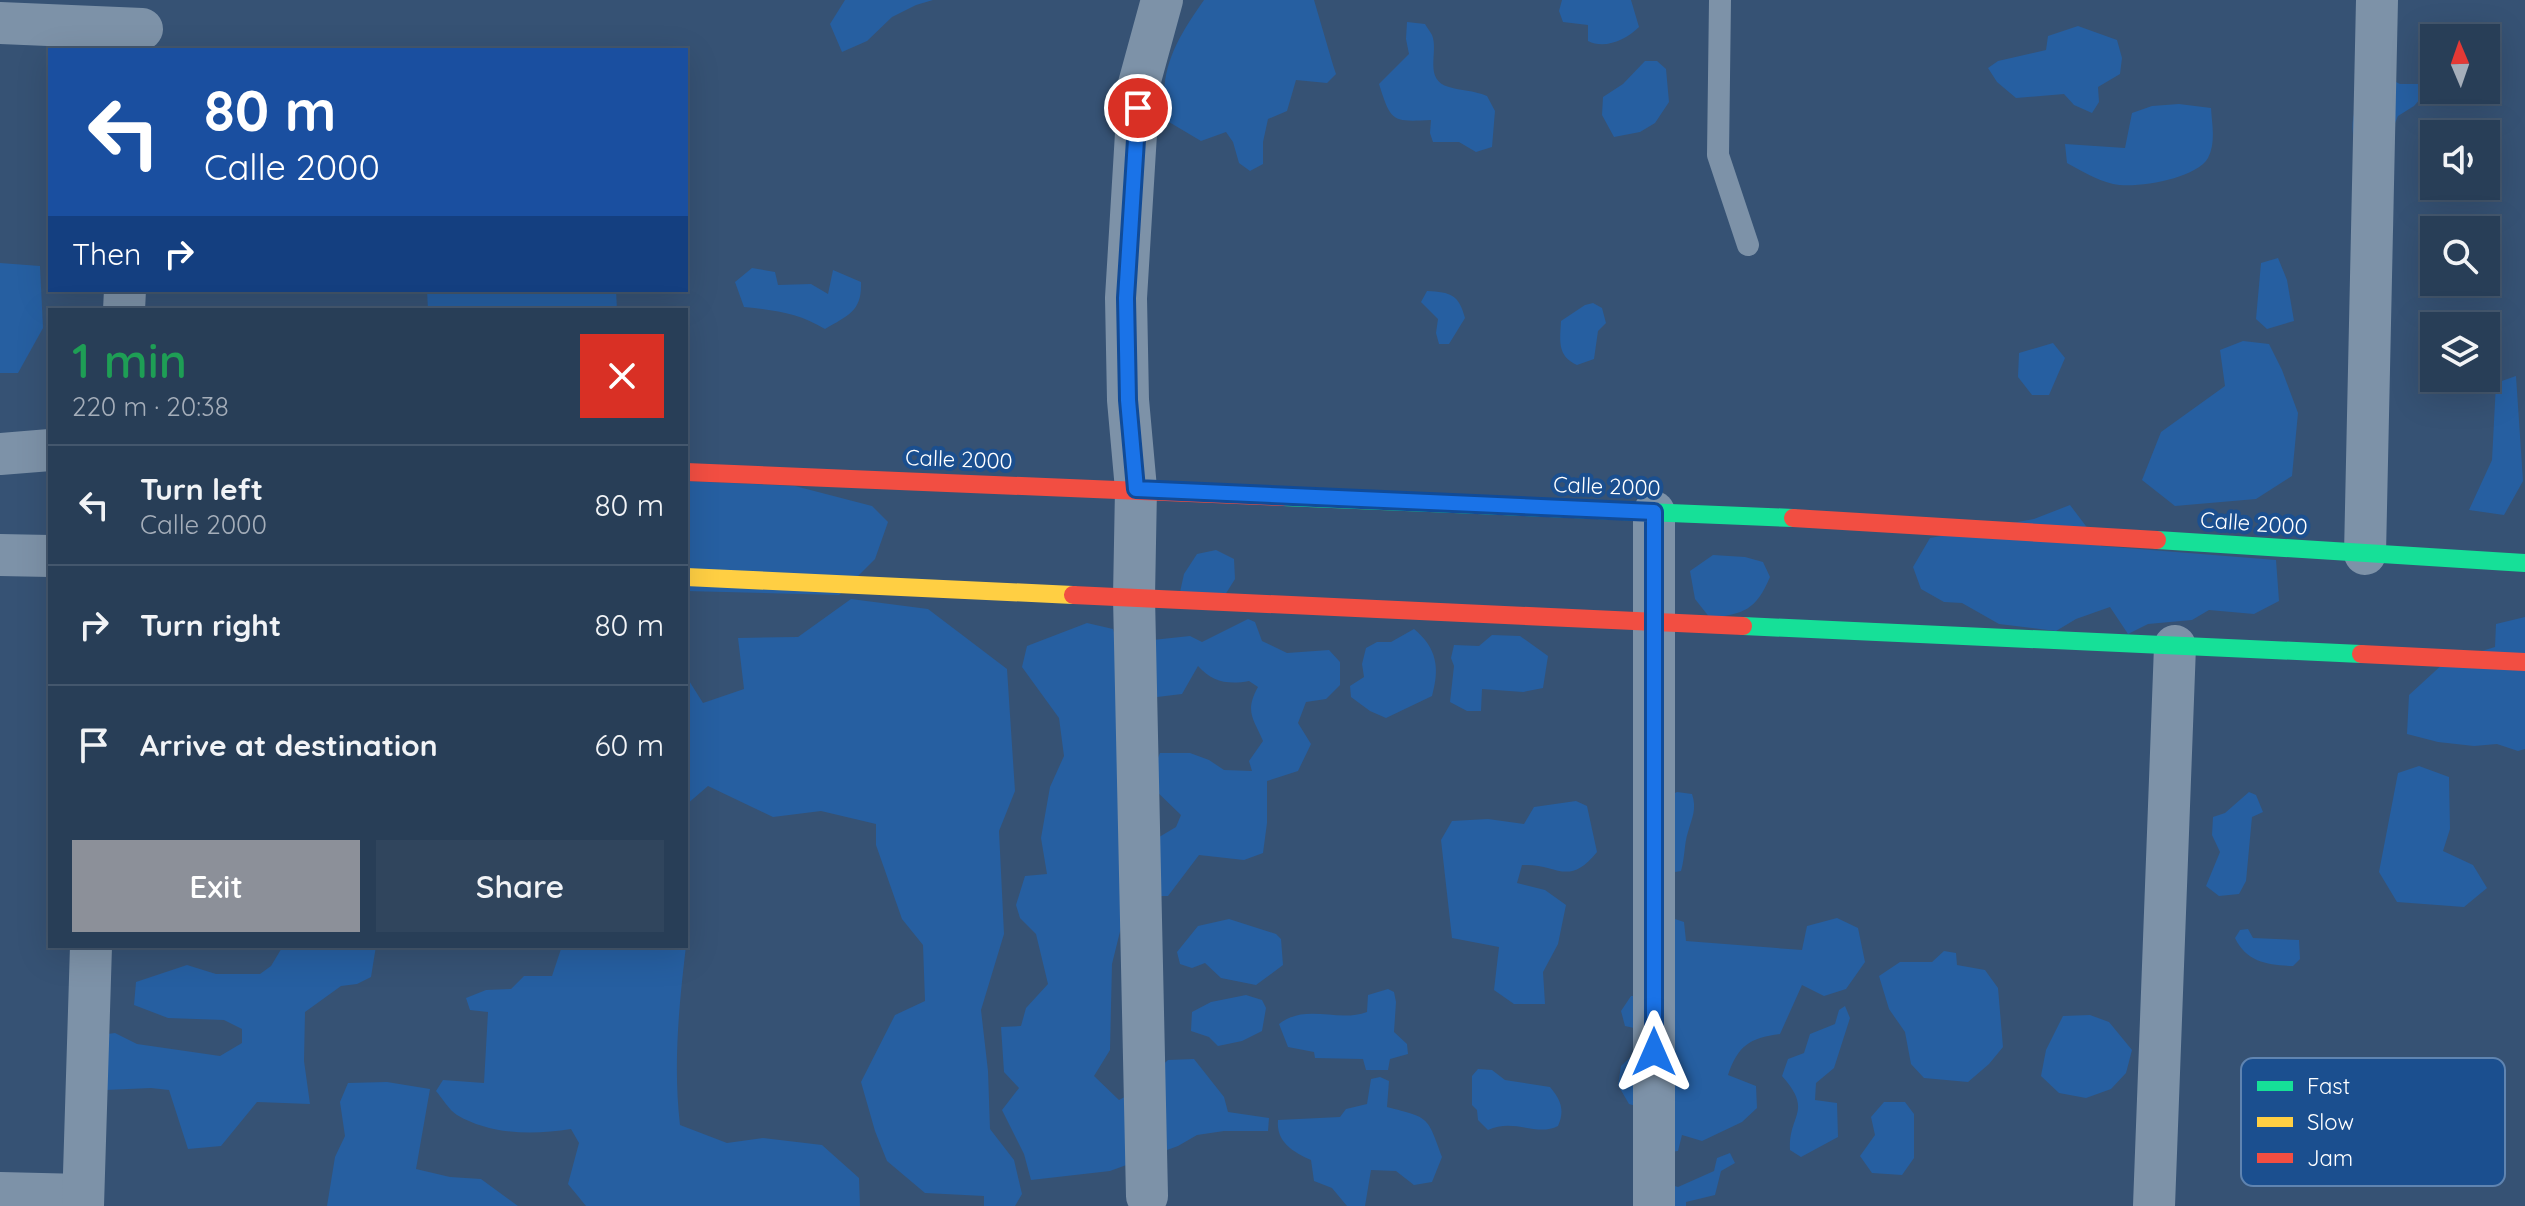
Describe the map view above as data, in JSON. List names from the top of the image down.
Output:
{
  "streets": {
    "street": ["Calle 2000"]
  },
  "legend": ["Fast", "Slow", "Jam"],
  "north": "top",
  "page": {
    "turn": ["80 m", "Calle 2000"],
    "then": "Then",
    "heading": ["1 min", "220 m · 20:38"],
    "list": [
      {
        "name": "Turn left",
        "note": "Calle 2000",
        "value": "80 m"
      },
      {
        "name": "Turn right",
        "value": "80 m"
      },
      {
        "name": "Arrive at destination",
        "value": "60 m"
      }
    ],
    "buttons": ["Exit", "Share"]
  }
}
